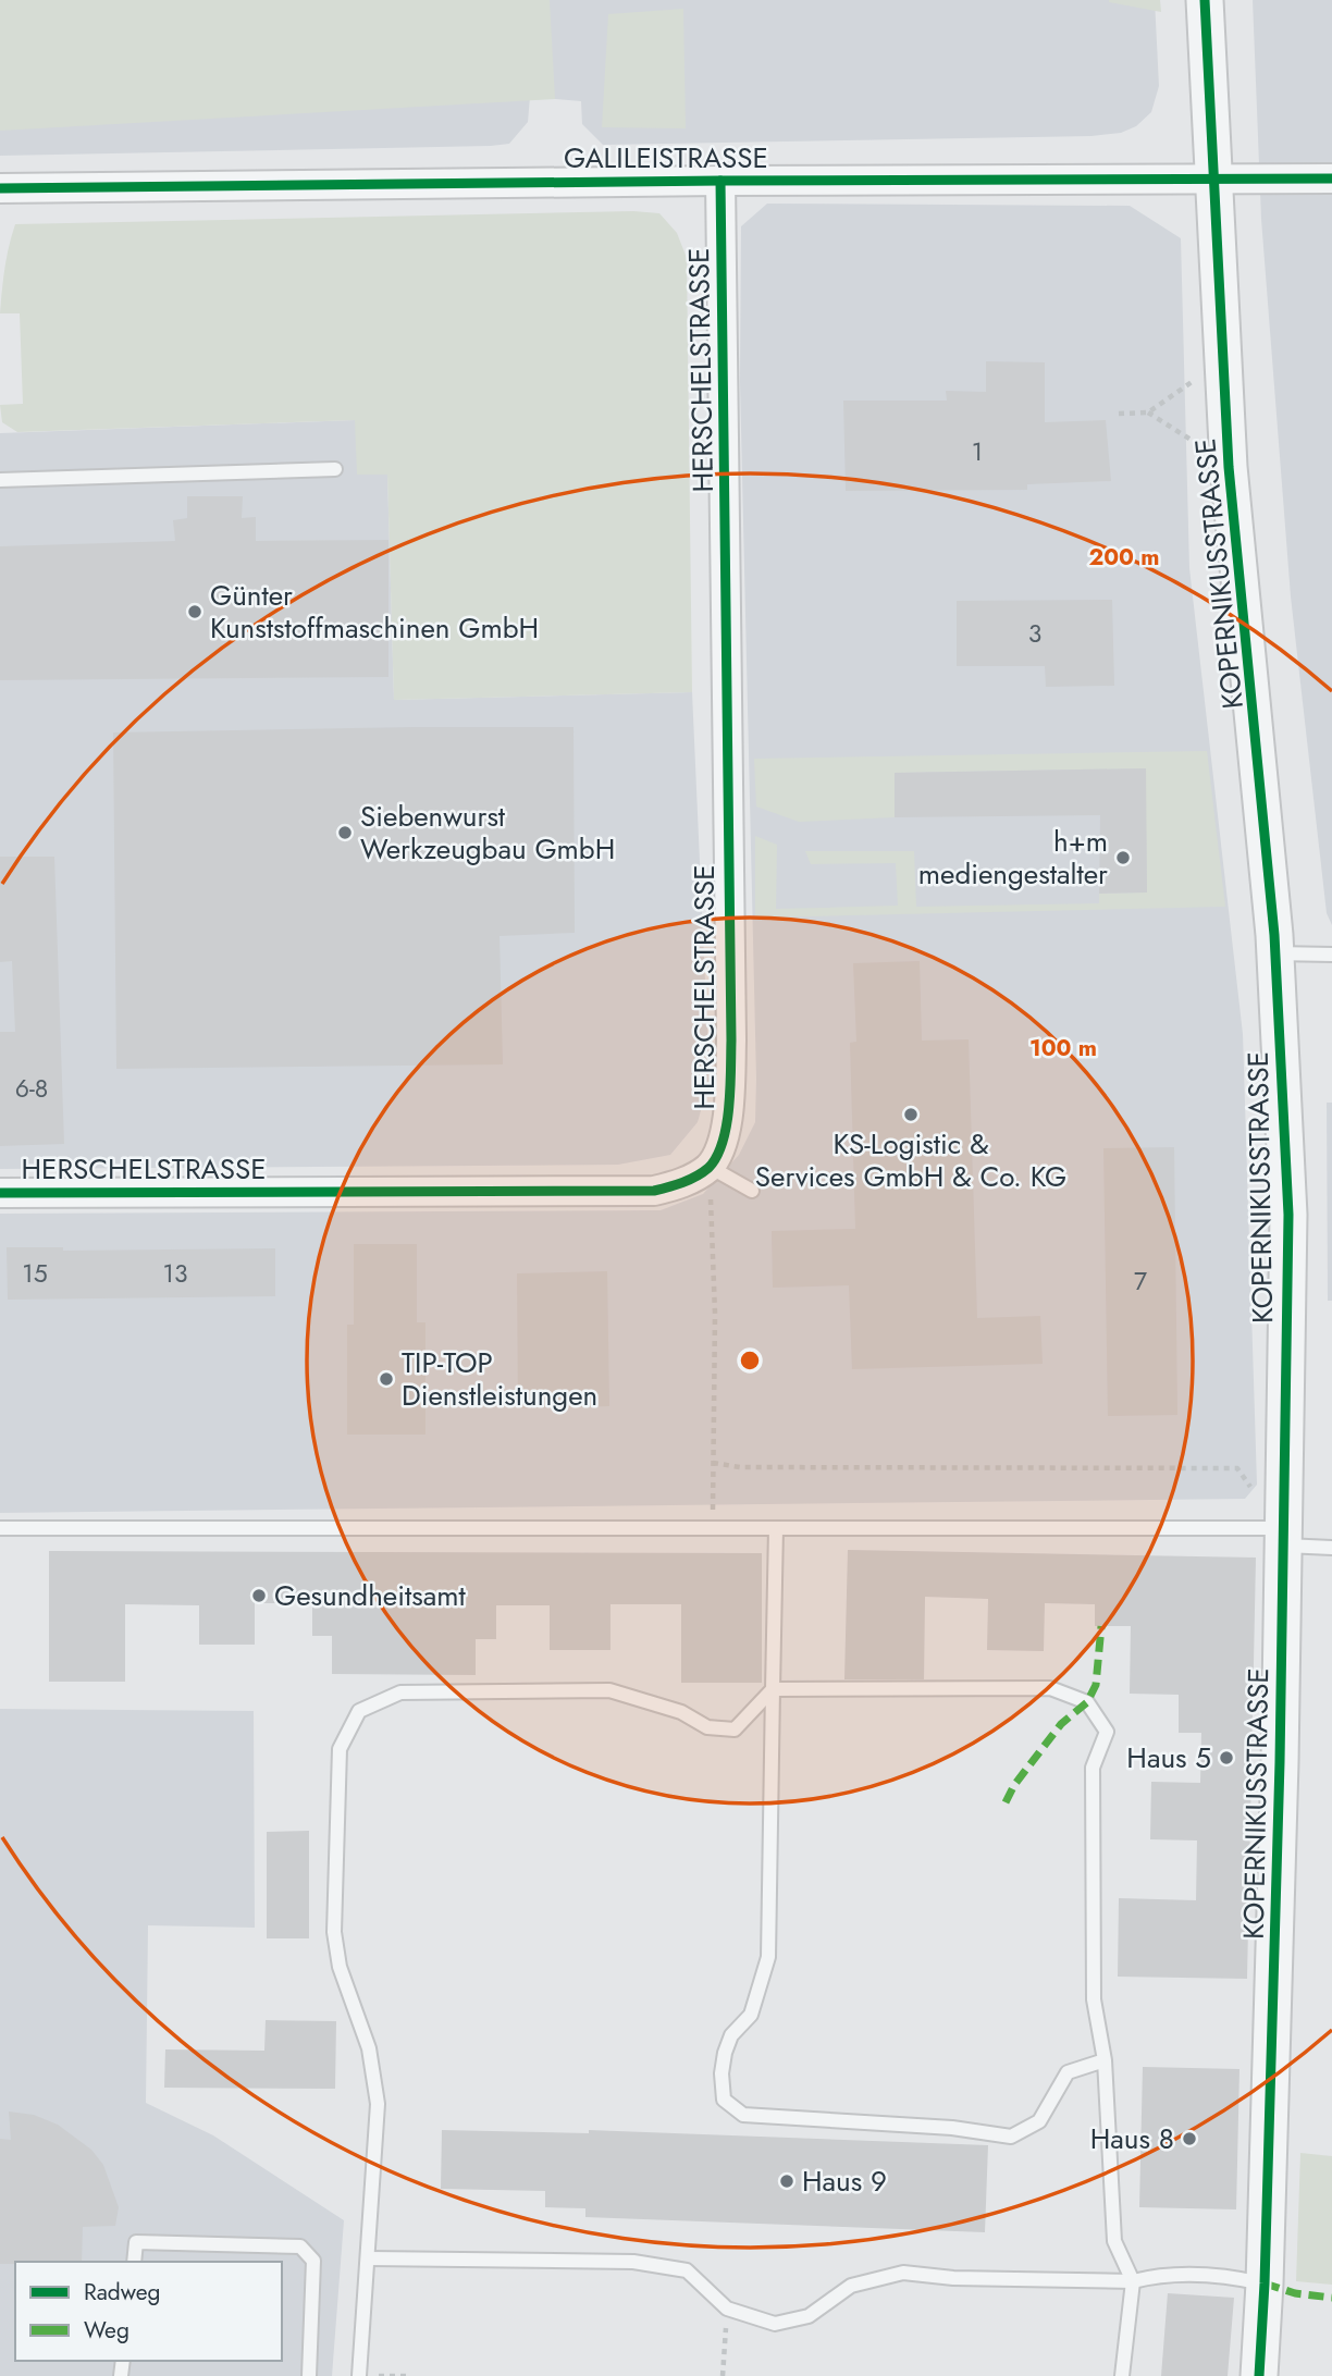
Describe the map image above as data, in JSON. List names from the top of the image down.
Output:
{
  "streets": {
    "street": ["GALILEISTRASSE", "HERSCHELSTRASSE", "KOPERNIKUSSTRASSE"]
  },
  "crossings": [
    ["GALILEISTRASSE", "HERSCHELSTRASSE"],
    ["GALILEISTRASSE", "KOPERNIKUSSTRASSE"]
  ],
  "places": [
    "Günter Kunststoffmaschinen GmbH",
    "Siebenwurst Werkzeugbau GmbH",
    "h+m mediengestalter",
    "KS-Logistic & Services GmbH & Co. KG",
    "TIP-TOP Dienstleistungen",
    "Gesundheitsamt",
    "Haus 5",
    "Haus 8",
    "Haus 9"
  ],
  "house_numbers": [
    "1",
    "3",
    "6-8",
    "15",
    "13",
    "7"
  ],
  "legend": ["Radweg", "Weg"],
  "rings": ["200 m", "100 m"]
}
